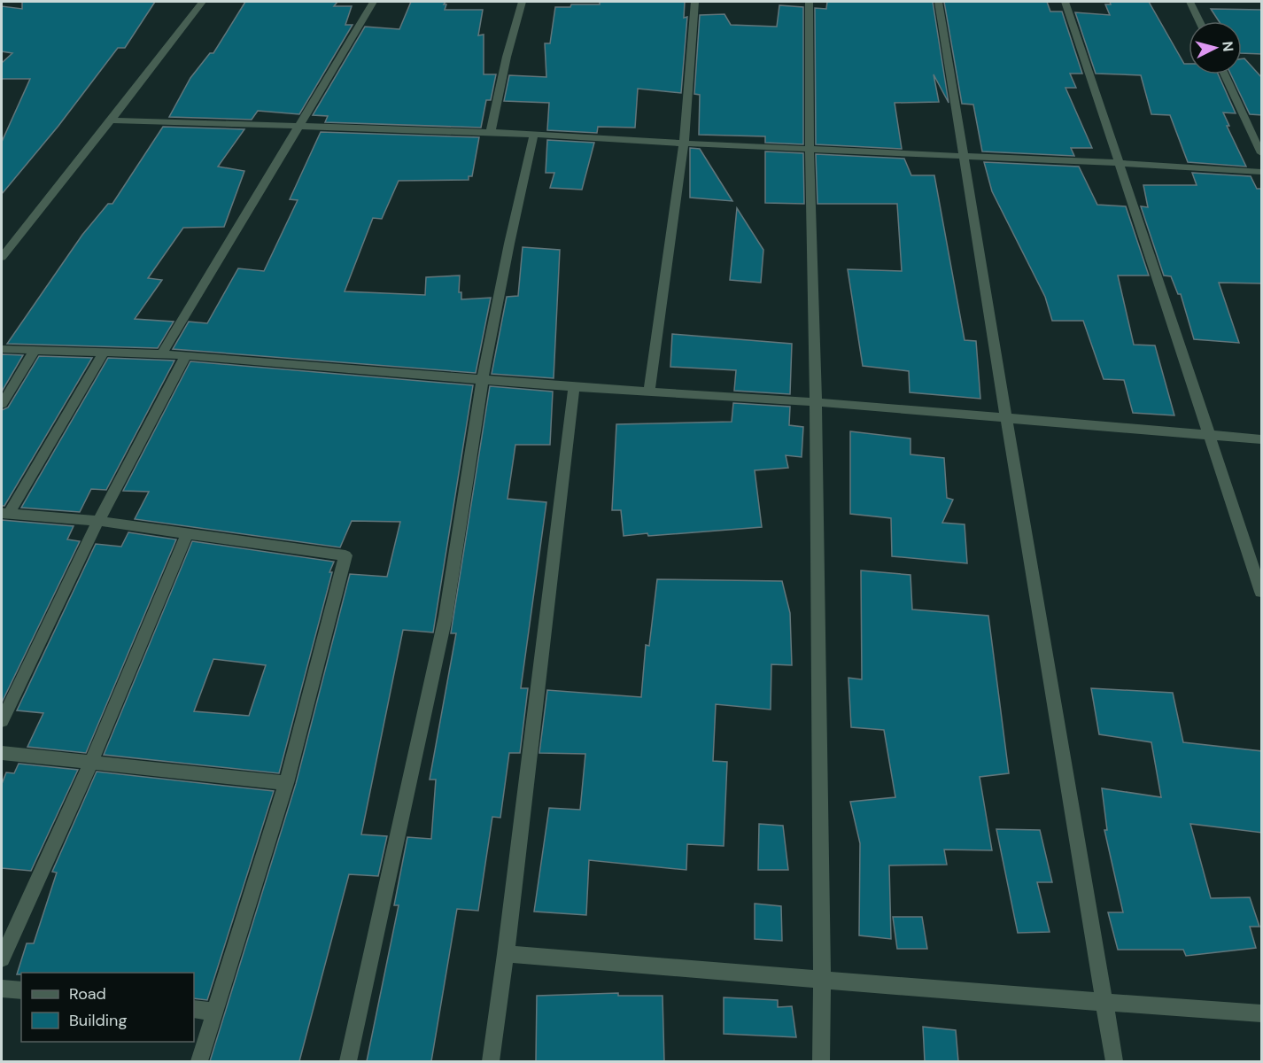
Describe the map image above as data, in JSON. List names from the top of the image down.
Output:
{
  "legend": ["Road", "Building"],
  "north": "right"
}
